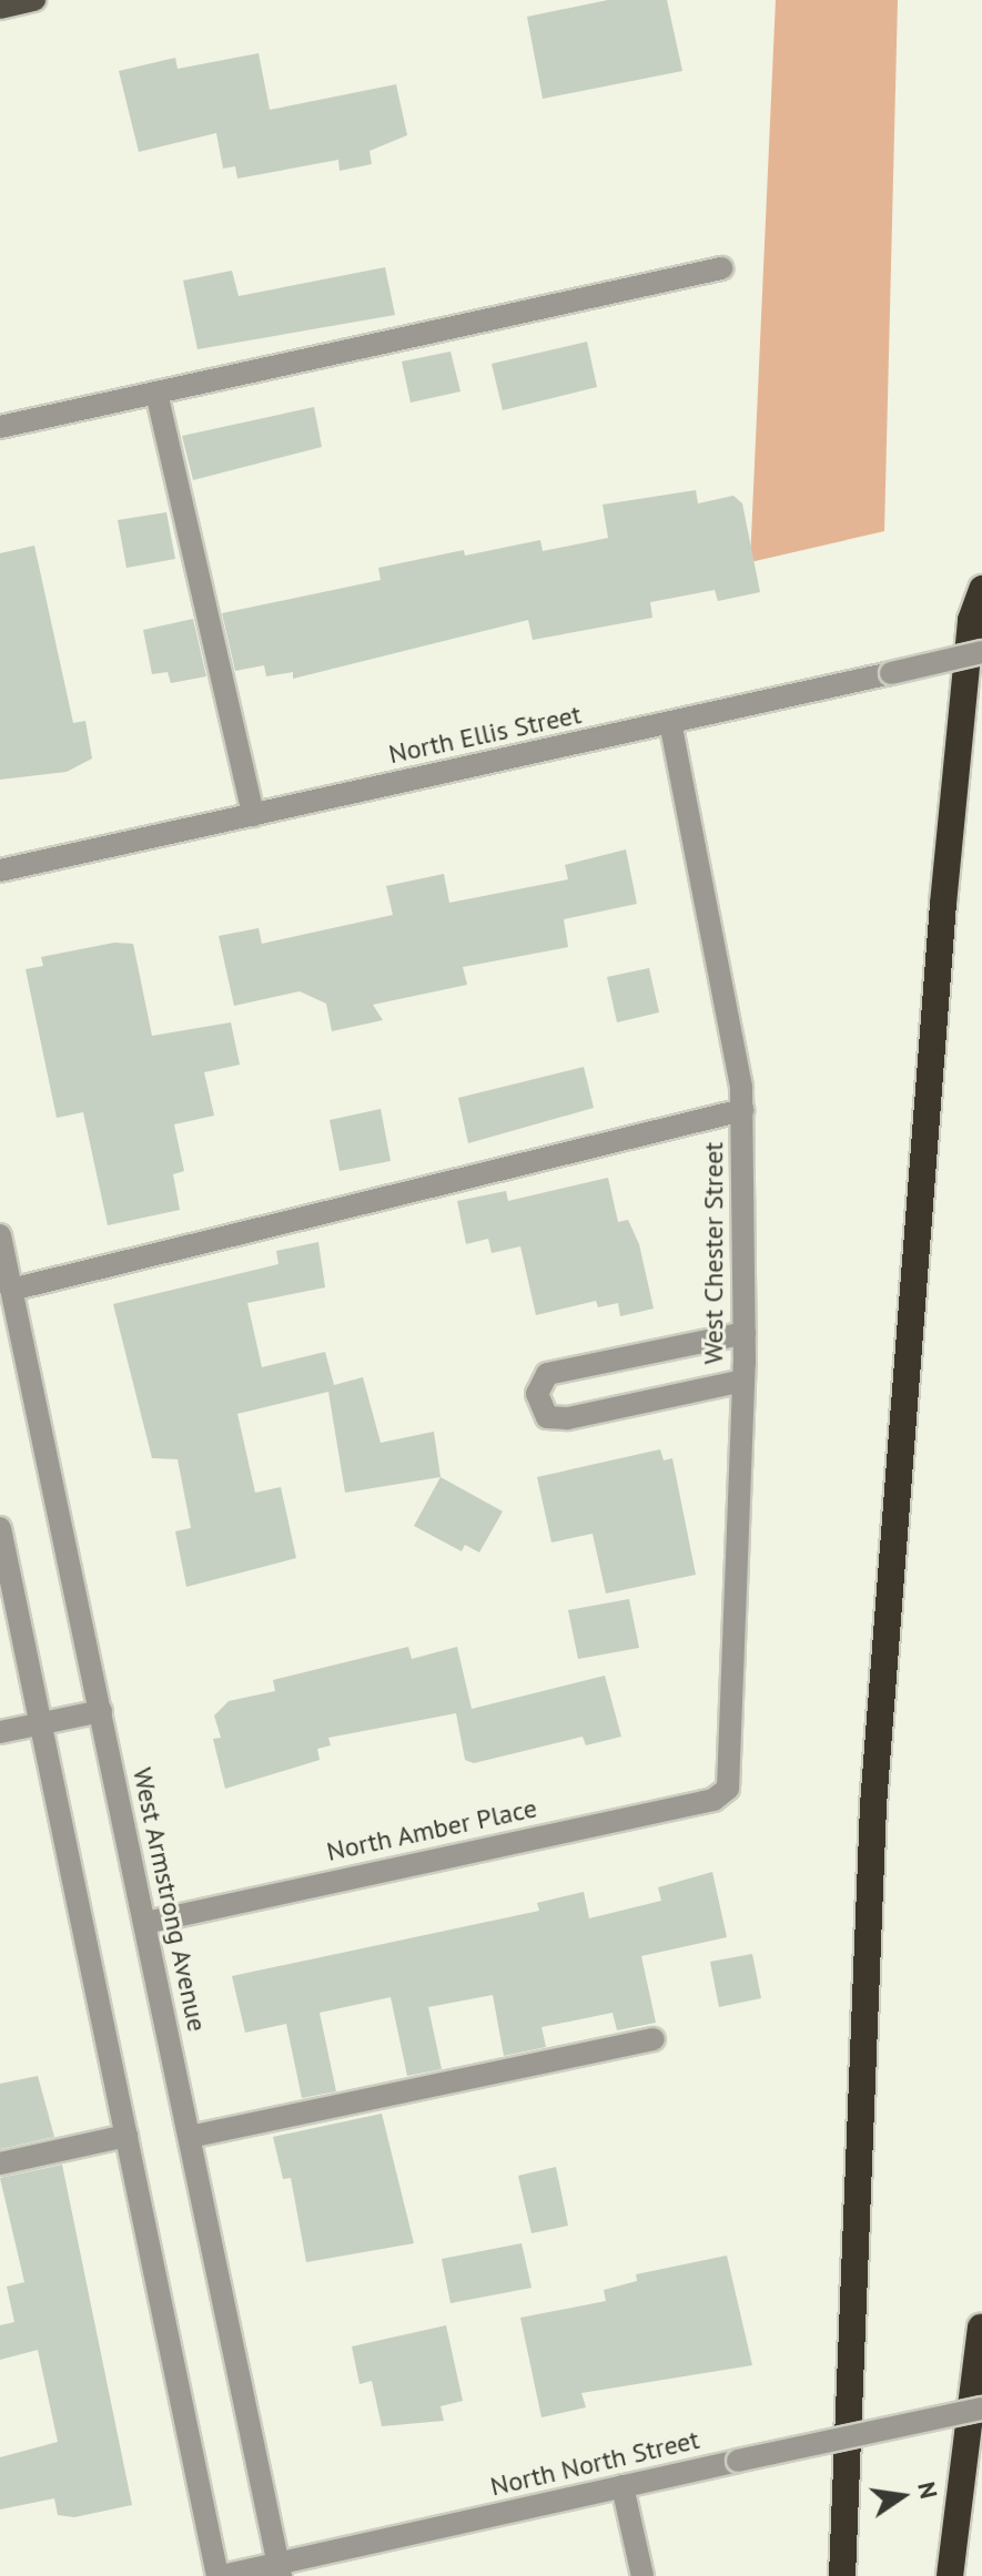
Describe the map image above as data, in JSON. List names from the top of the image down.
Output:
{
  "streets": {
    "street": [
      "North Ellis Street",
      "West Chester Street",
      "North Amber Place",
      "West Armstrong Avenue",
      "North North Street"
    ]
  },
  "crossings": [
    ["North Ellis Street", "West Chester Street"],
    ["West Chester Street", "North Amber Place"],
    ["North Amber Place", "West Armstrong Avenue"],
    ["West Armstrong Avenue", "North North Street"]
  ],
  "north": "right"
}
